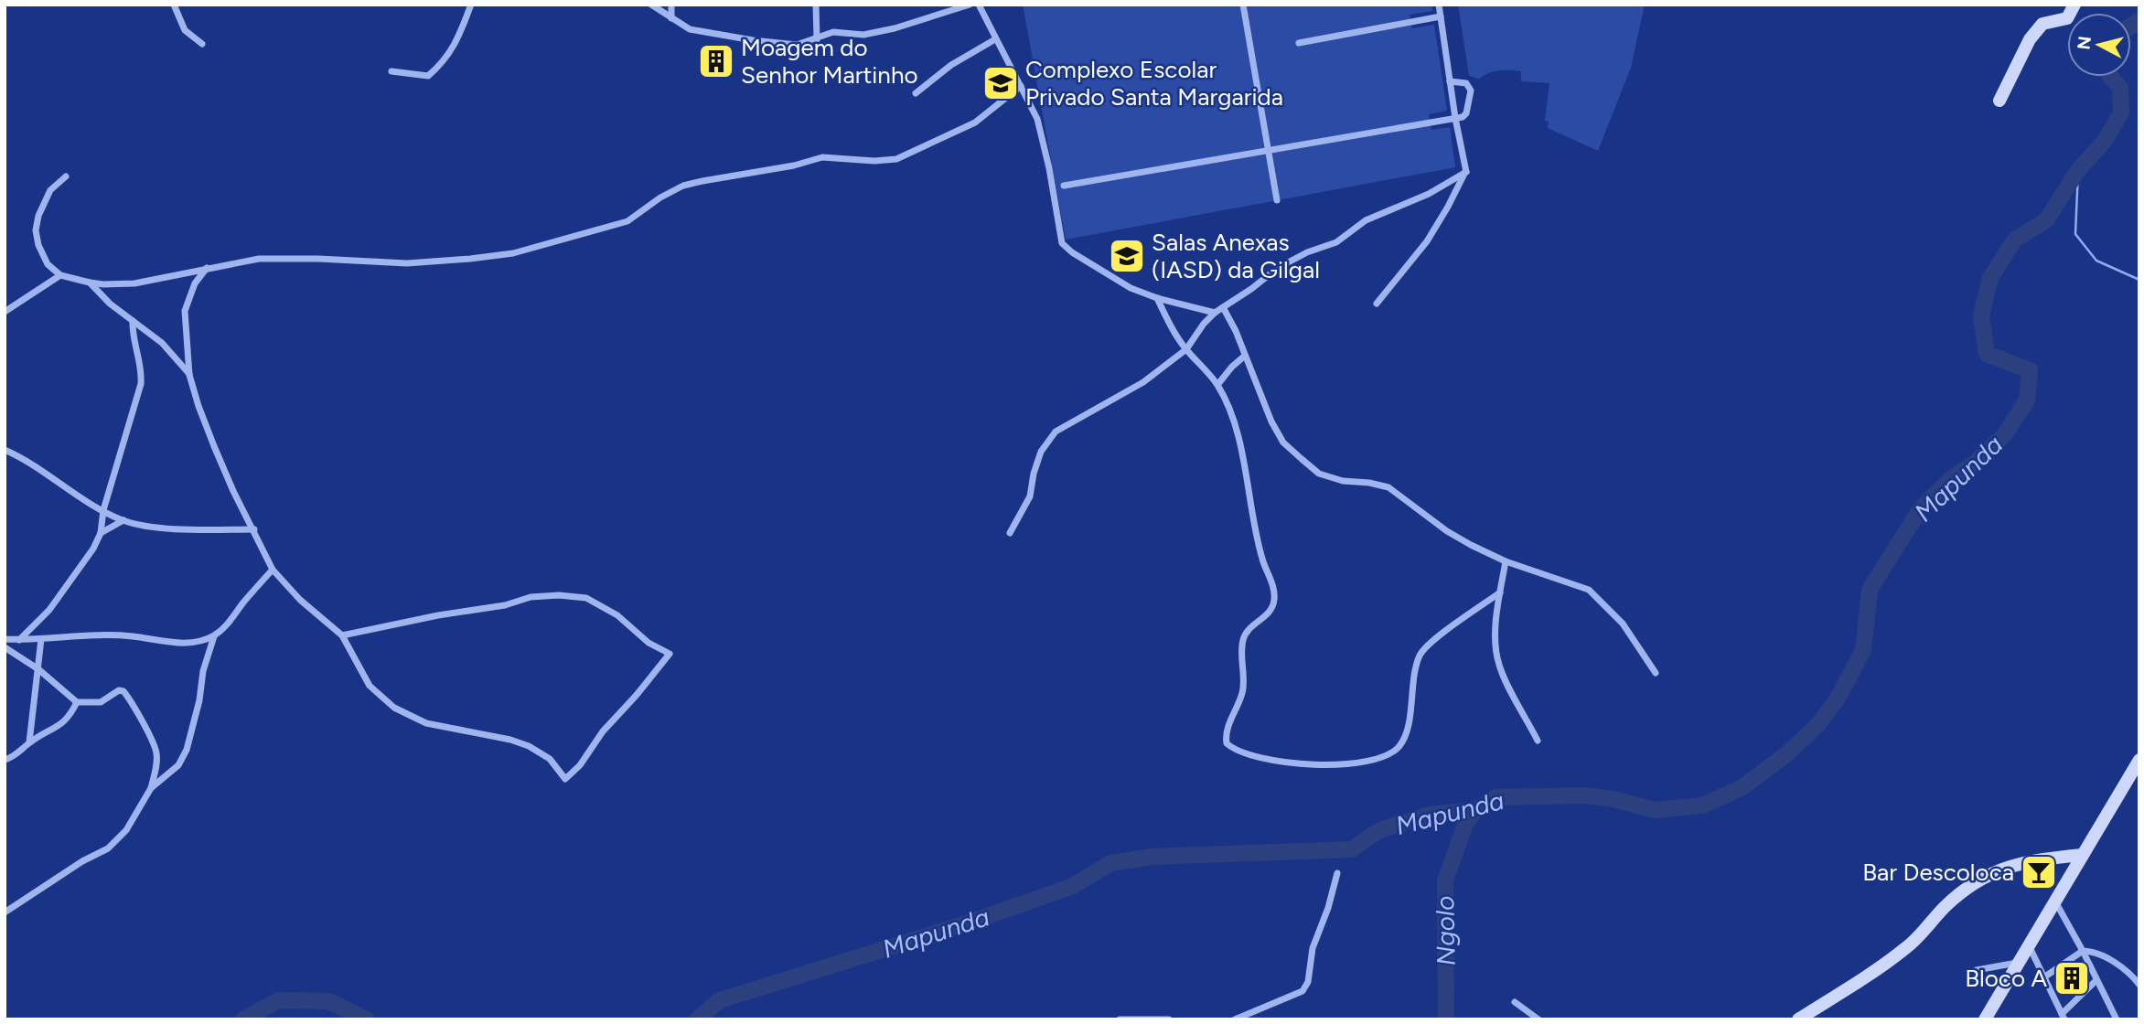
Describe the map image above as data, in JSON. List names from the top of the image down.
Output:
{
  "water": ["Mapunda", "Ngolo"],
  "places": {
    "building": ["Moagem do Senhor Martinho", "Bloco A"],
    "school or university": ["Complexo Escolar Privado Santa Margarida", "Salas Anexas (IASD) da Gilgal"],
    "bar": ["Bar Descoloca"]
  },
  "north": "left"
}
